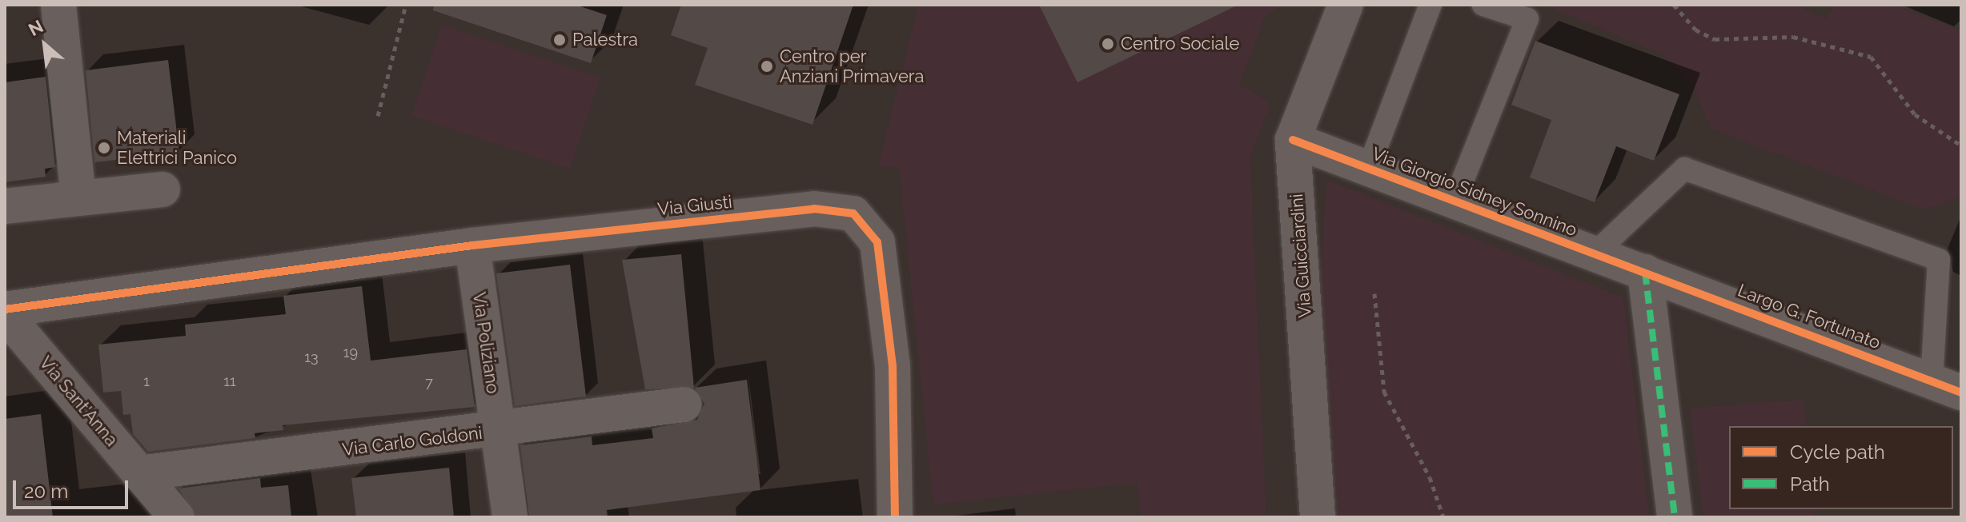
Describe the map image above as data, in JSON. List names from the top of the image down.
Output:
{
  "streets": {
    "street": [
      "Via Giorgio Sidney Sonnino",
      "Via Giusti",
      "Via Guicciardini",
      "Largo G. Fortunato",
      "Via Poliziano",
      "Via Sant'Anna",
      "Via Carlo Goldoni"
    ]
  },
  "crossings": [
    ["Via Giorgio Sidney Sonnino", "Via Guicciardini"],
    ["Via Giorgio Sidney Sonnino", "Largo G. Fortunato"],
    ["Via Giusti", "Via Poliziano"],
    ["Via Giusti", "Via Sant'Anna"],
    ["Via Poliziano", "Via Carlo Goldoni"],
    ["Via Sant'Anna", "Via Carlo Goldoni"]
  ],
  "places": [
    "Palestra",
    "Centro Sociale",
    "Centro per Anziani Primavera",
    "Materiali Elettrici Panico"
  ],
  "house_numbers": [
    "19",
    "13",
    "1",
    "11",
    "7"
  ],
  "legend": ["Cycle path", "Path"],
  "scale_bar": "20 m",
  "north": "top left"
}
